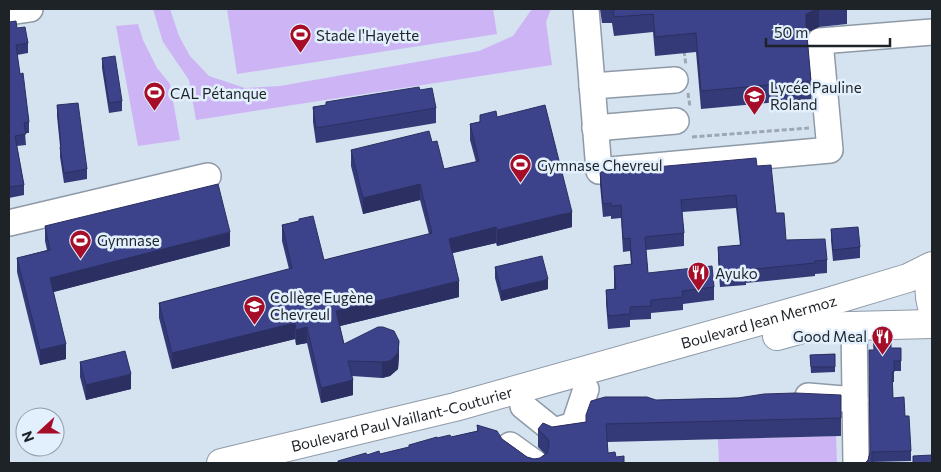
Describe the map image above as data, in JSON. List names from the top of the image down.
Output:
{
  "streets": {
    "main road": ["Boulevard Jean Mermoz", "Boulevard Paul Vaillant-Couturier"]
  },
  "crossings": [
    ["Boulevard Jean Mermoz", "Boulevard Paul Vaillant-Couturier"]
  ],
  "places": {
    "sports": [
      "Stade l'Hayette",
      "CAL Pétanque",
      "Gymnase Chevreul",
      "Gymnase"
    ],
    "school or university": ["Lycée Pauline Roland", "Collège Eugène Chevreul"],
    "restaurant": ["Ayuko", "Good Meal"]
  },
  "scale_bar": "50 m",
  "north": "left"
}
